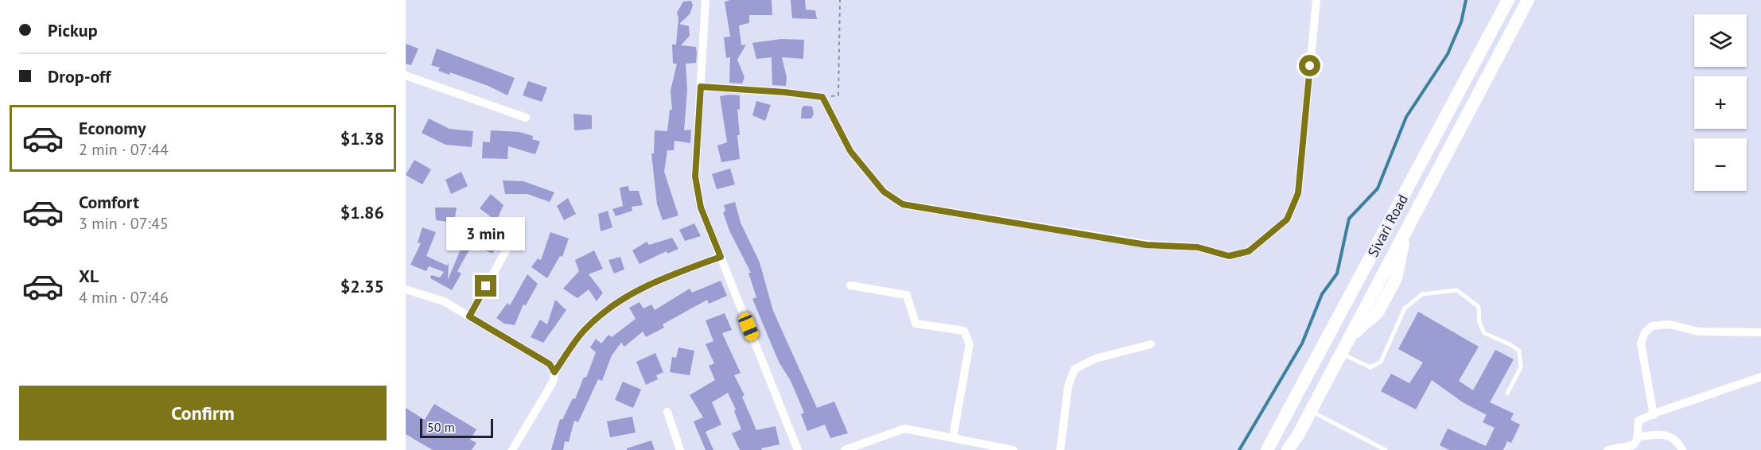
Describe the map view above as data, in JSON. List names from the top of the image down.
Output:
{
  "streets": {
    "main road": ["Sivari Road"]
  },
  "scale_bar": "50 m",
  "page": {
    "banner": ["Pickup", "Drop-off"],
    "map_buttons": ["+", "−"],
    "list": [
      {
        "name": "Economy",
        "note": "2 min · 07:44",
        "value": "$1.38"
      },
      {
        "name": "Comfort",
        "note": "3 min · 07:45",
        "value": "$1.86"
      },
      {
        "name": "XL",
        "note": "4 min · 07:46",
        "value": "$2.35"
      }
    ],
    "bubble": "3 min",
    "buttons": "Confirm",
    "scale": "50 m"
  }
}
